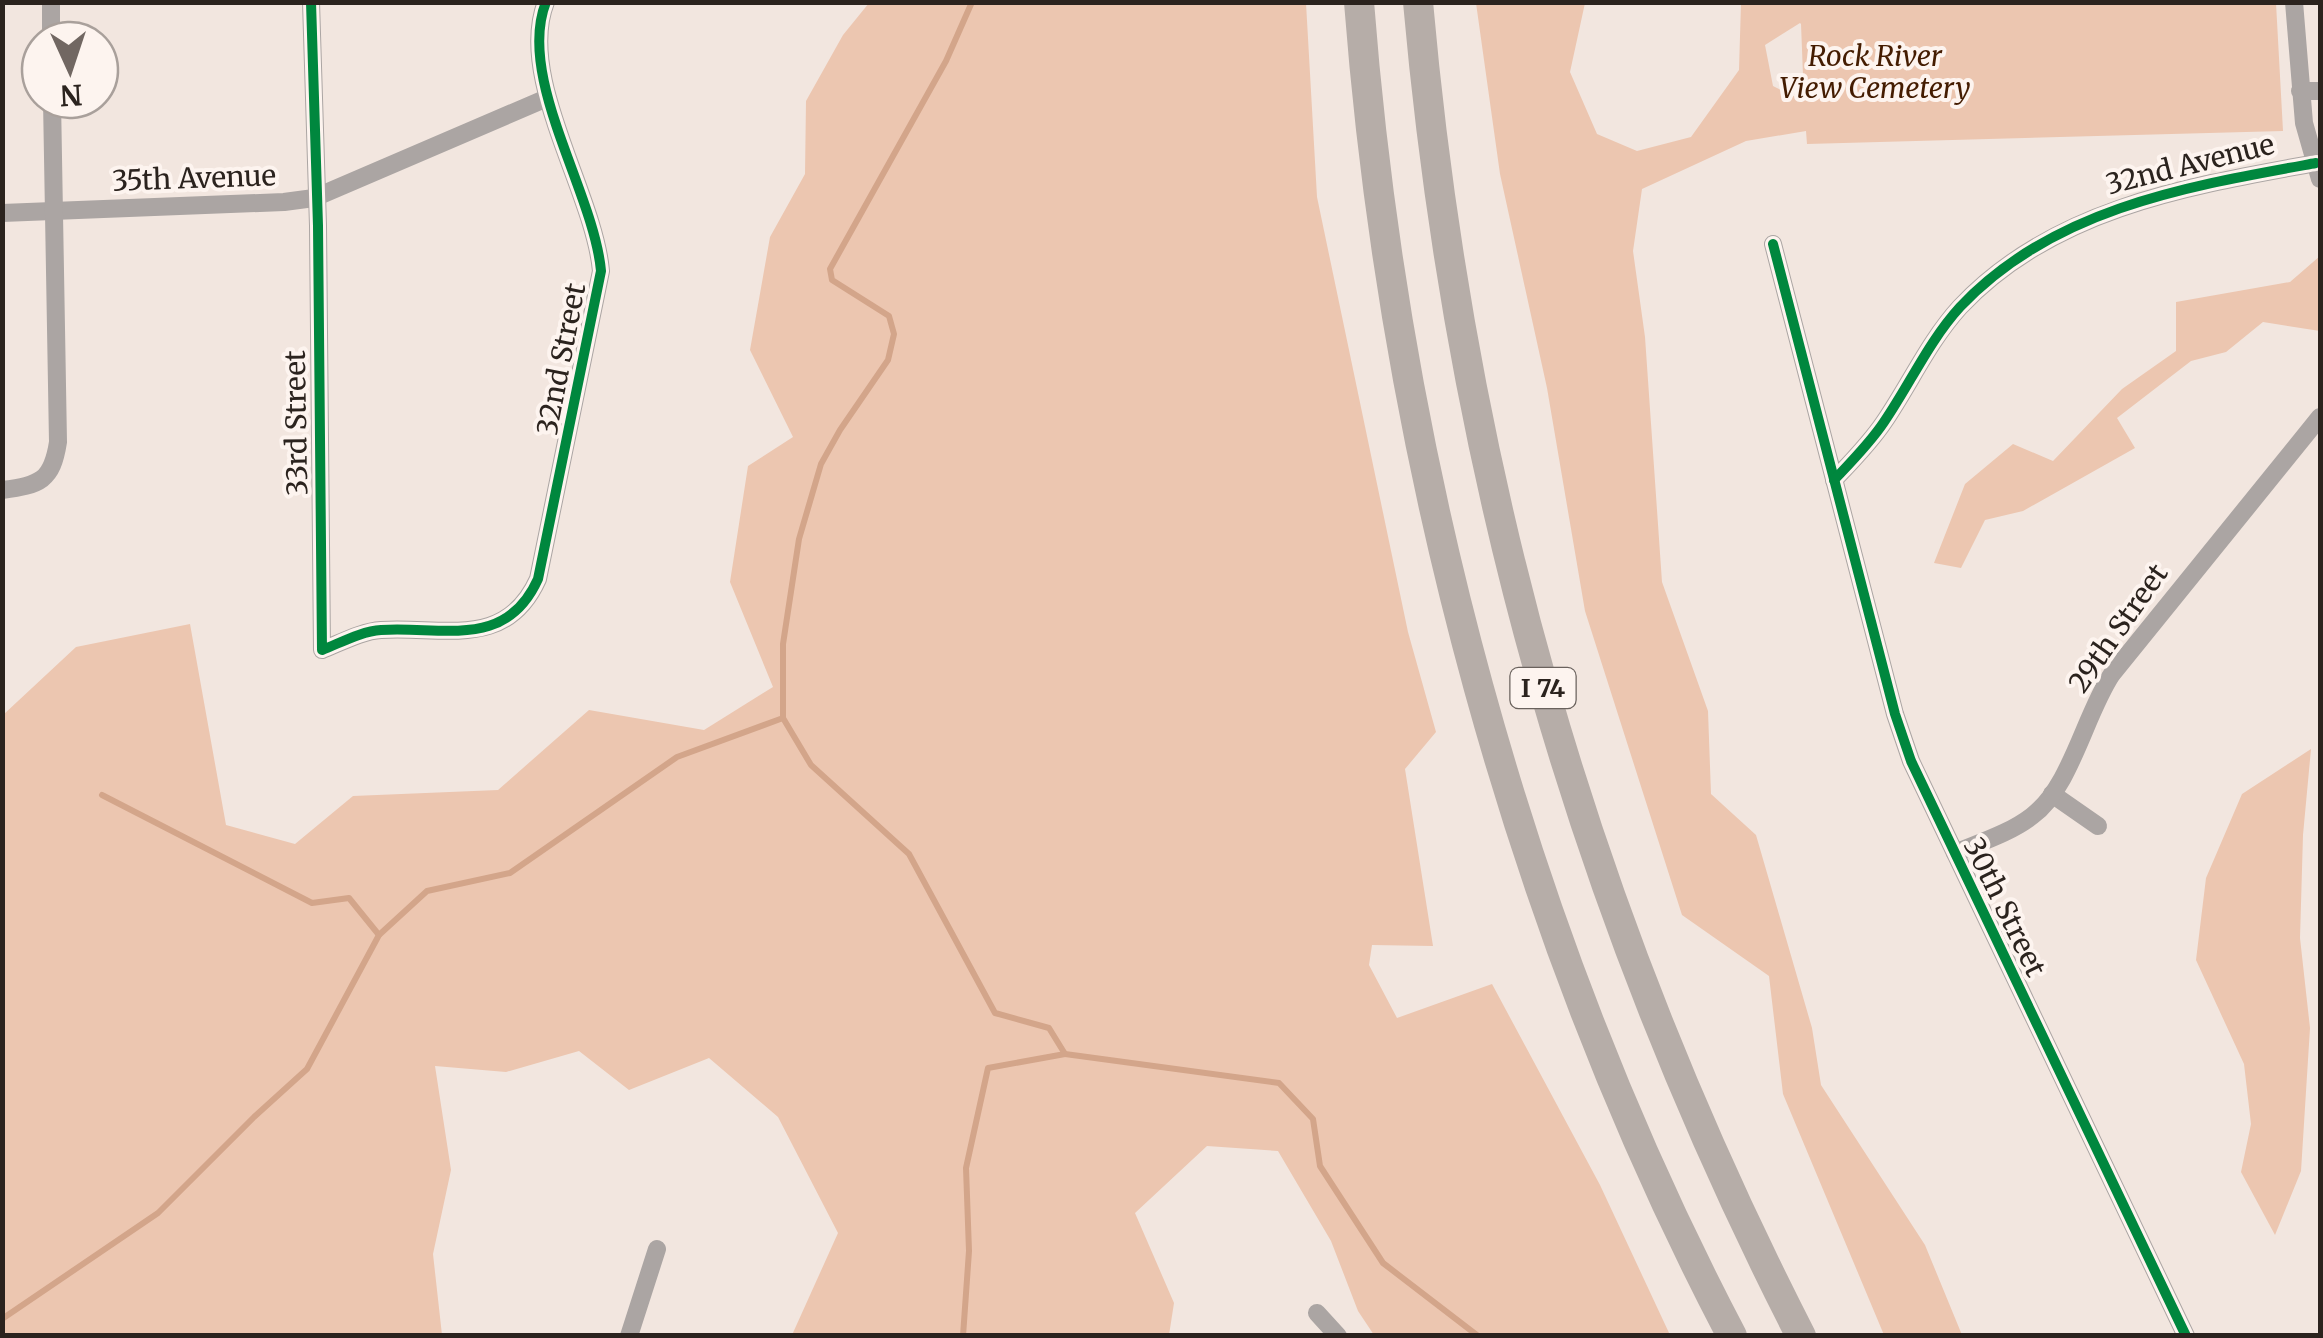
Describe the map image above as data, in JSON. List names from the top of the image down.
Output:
{
  "streets": {
    "highway": ["I 74"],
    "street": [
      "32nd Avenue",
      "35th Avenue",
      "32nd Street",
      "33rd Street",
      "29th Street",
      "30th Street"
    ]
  },
  "crossings": [
    ["32nd Avenue", "30th Street"],
    ["35th Avenue", "32nd Street"],
    ["35th Avenue", "33rd Street"],
    ["32nd Street", "33rd Street"],
    ["29th Street", "30th Street"]
  ],
  "parks": ["Rock River View Cemetery"],
  "north": "bottom"
}
